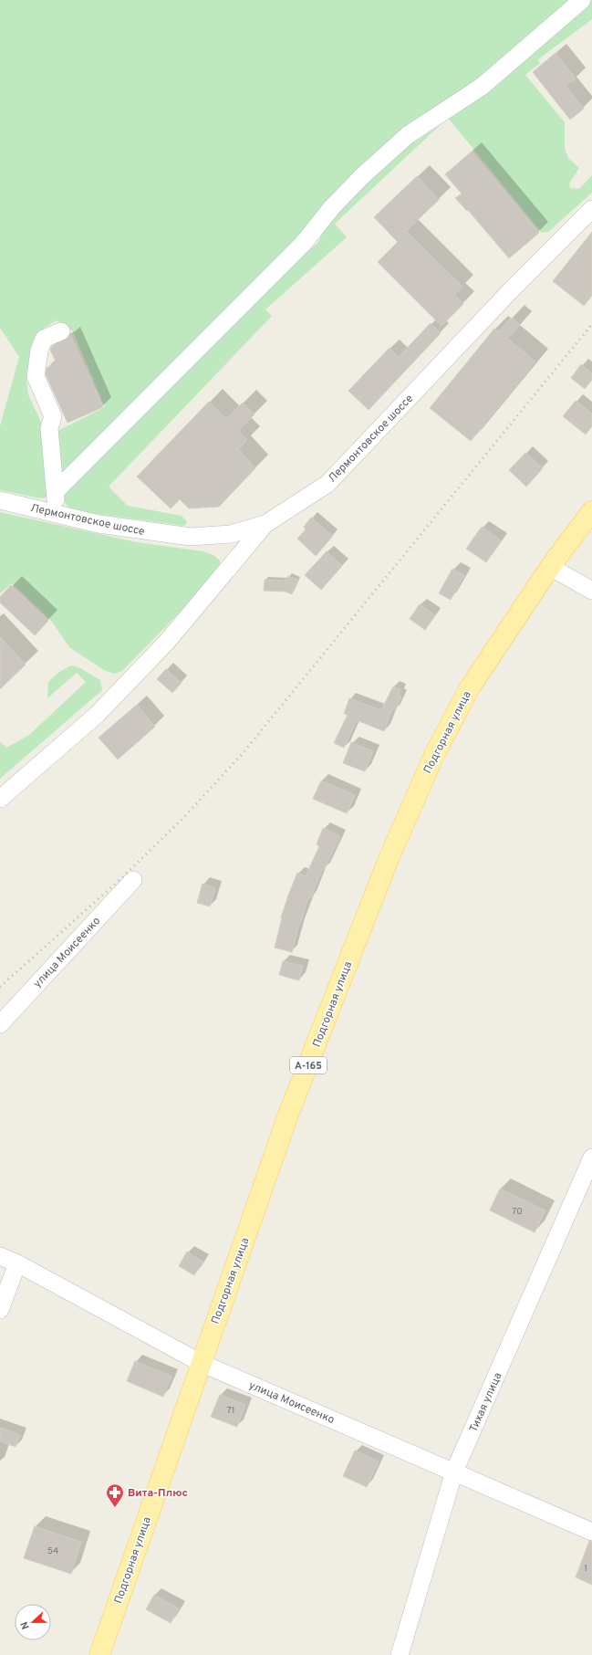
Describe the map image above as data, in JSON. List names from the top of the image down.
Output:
{
  "streets": {
    "main road": ["Подгорная улица", "А-165"],
    "street": ["Лермонтовское шоссе", "улица Моисеенко", "Тихая улица"]
  },
  "crossings": [
    ["Подгорная улица", "улица Моисеенко"],
    ["улица Моисеенко", "Тихая улица"]
  ],
  "places": {
    "pharmacy": ["Вита-Плюс"]
  },
  "house_numbers": [
    "70",
    "71",
    "54",
    "1"
  ],
  "north": "left"
}
